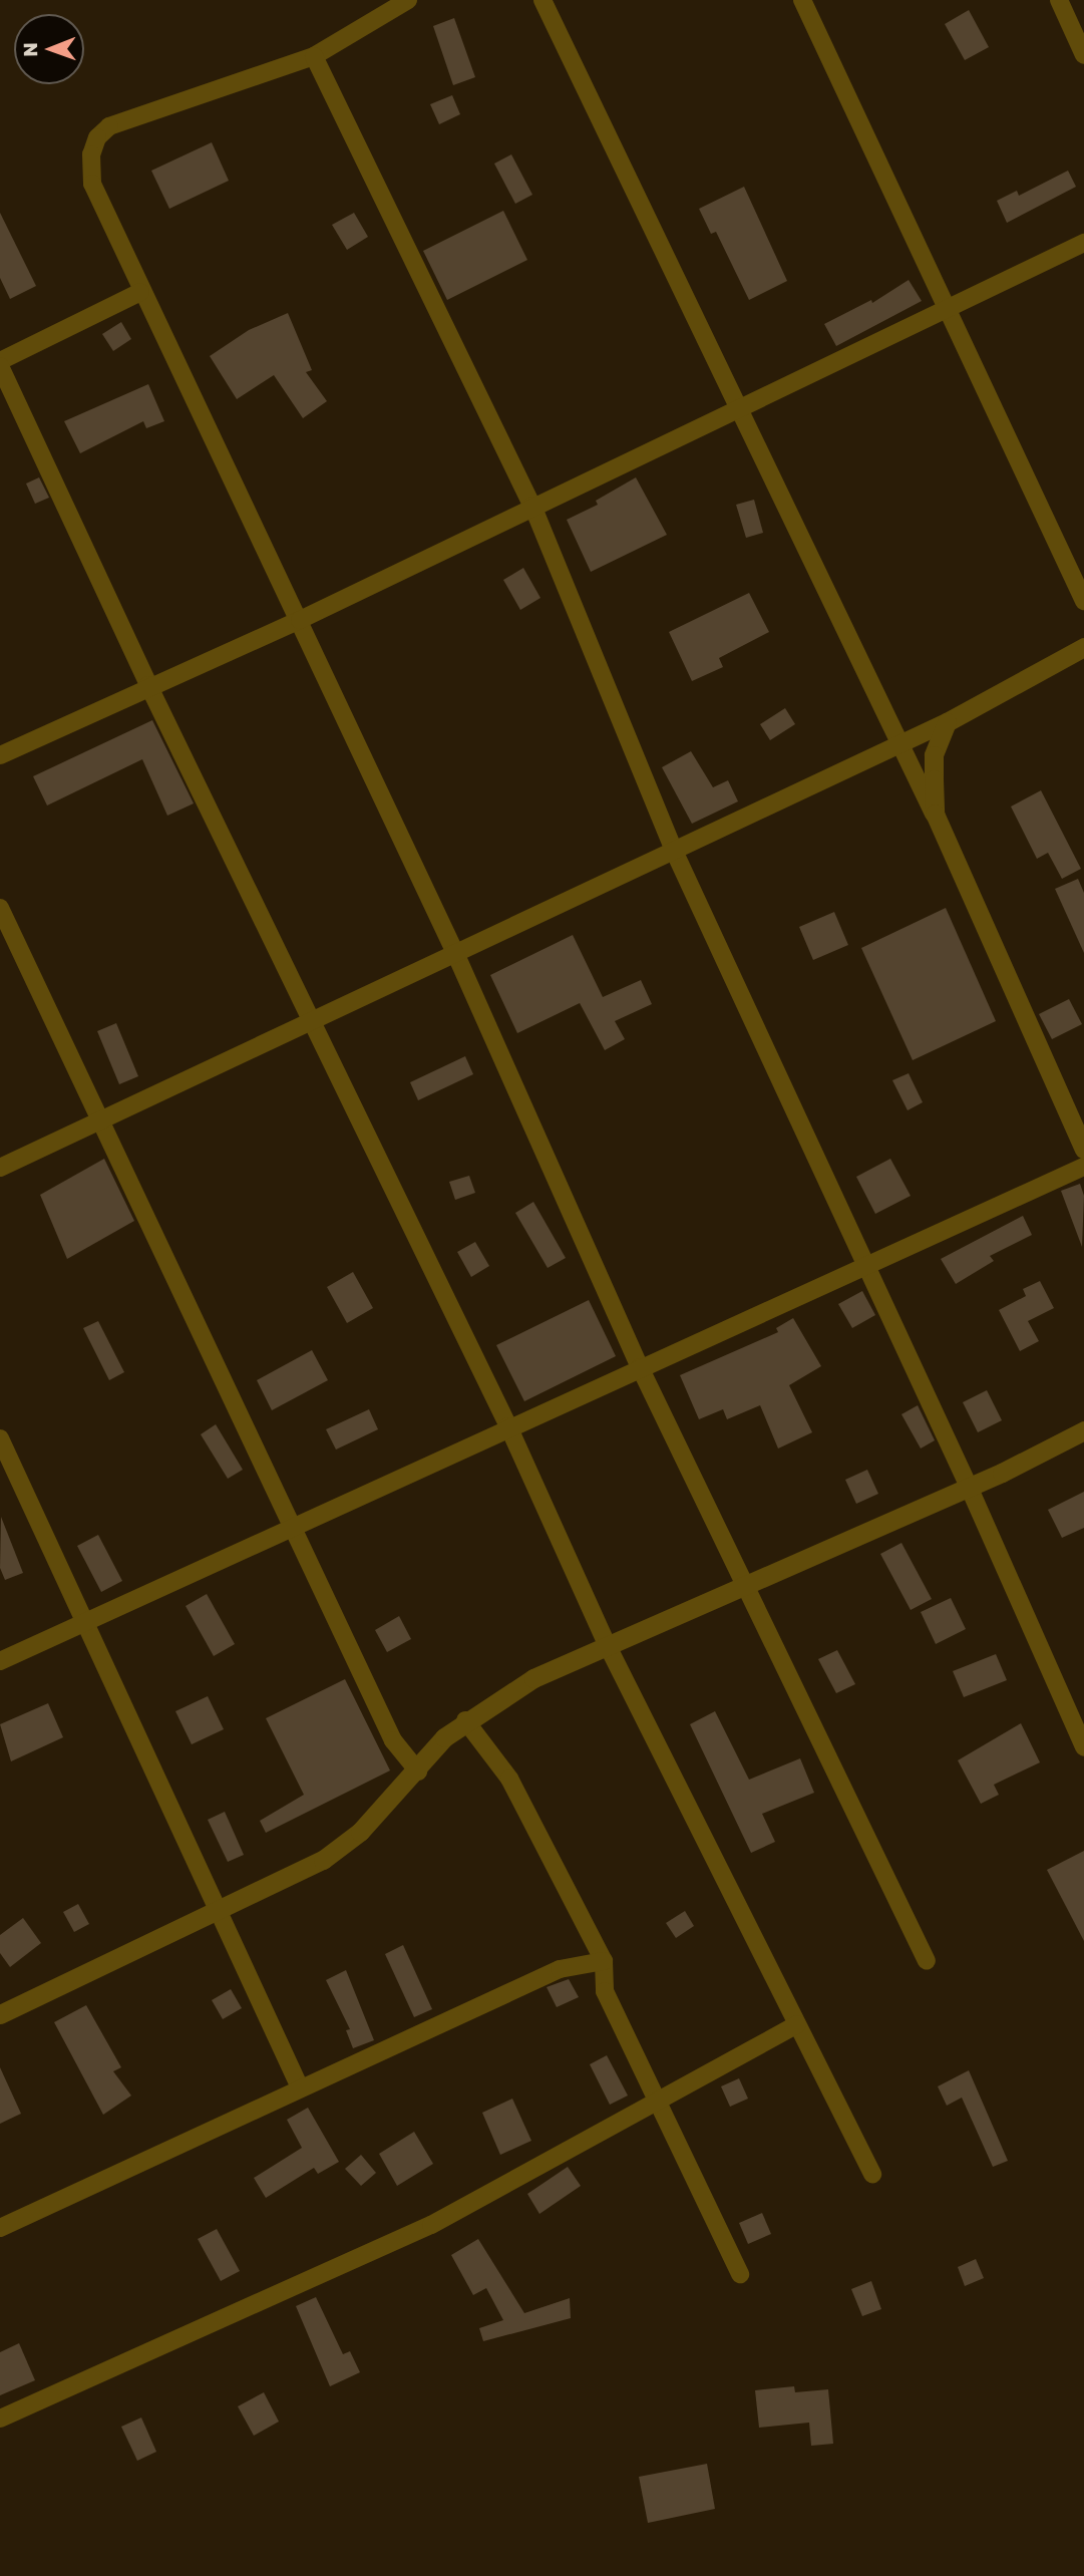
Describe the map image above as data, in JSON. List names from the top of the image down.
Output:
{
  "north": "left"
}
